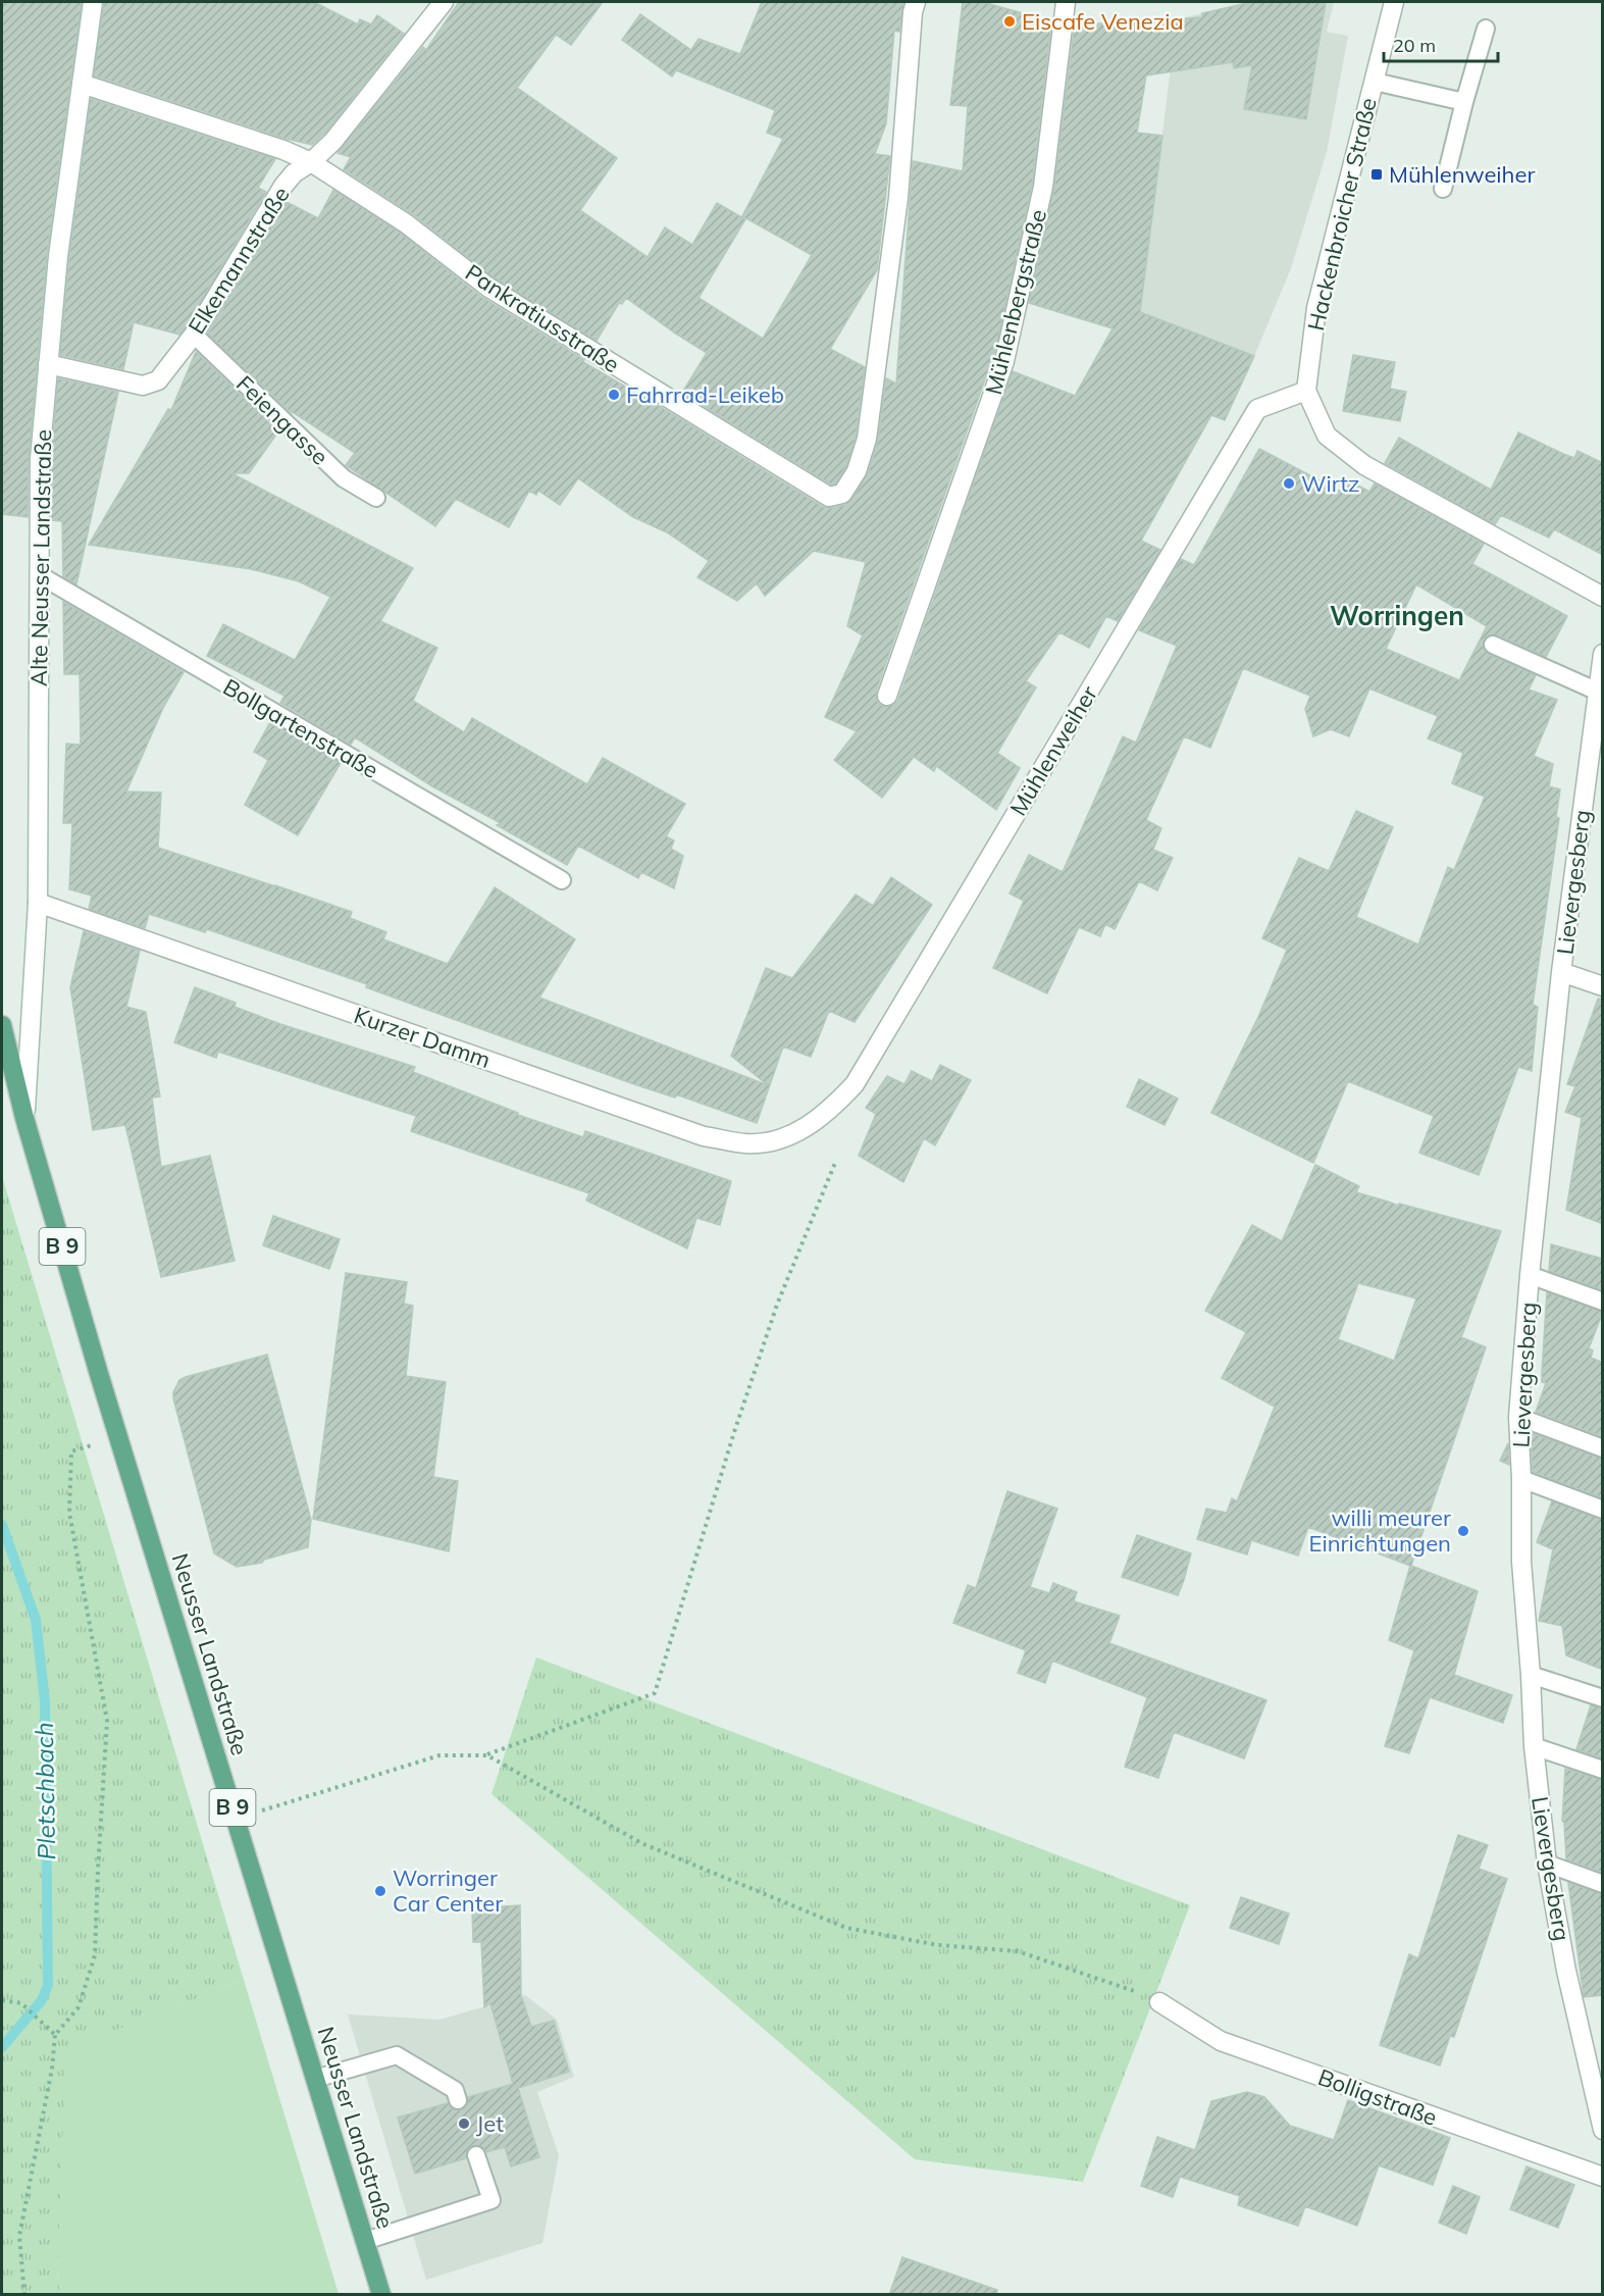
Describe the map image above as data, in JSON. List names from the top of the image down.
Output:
{
  "streets": {
    "main road": ["B 9", "Neusser Landstraße"],
    "street": [
      "Hackenbroicher Straße",
      "Elkemannstraße",
      "Mühlenbergstraße",
      "Pankratiusstraße",
      "Alte Neusser Landstraße",
      "Mühlenweiher",
      "Lievergesberg",
      "Kurzer Damm",
      "Bolligstraße"
    ],
    "lane": ["Feiengasse", "Bollgartenstraße"]
  },
  "crossings": [
    ["Hackenbroicher Straße", "Mühlenweiher"],
    ["Elkemannstraße", "Pankratiusstraße"],
    ["Elkemannstraße", "Feiengasse"],
    ["Elkemannstraße", "Alte Neusser Landstraße"],
    ["Pankratiusstraße", "Alte Neusser Landstraße"],
    ["Alte Neusser Landstraße", "Bollgartenstraße"],
    ["Alte Neusser Landstraße", "Kurzer Damm"],
    ["Alte Neusser Landstraße", "Neusser Landstraße"],
    ["Mühlenweiher", "Kurzer Damm"]
  ],
  "districts": ["Worringen"],
  "water": ["Pletschbach"],
  "places": {
    "other": [
      "Eiscafe Venezia",
      "Fahrrad-Leikeb",
      "Wirtz",
      "willi meurer Einrichtungen",
      "Worringer Car Center",
      "Jet"
    ],
    "transit": ["Mühlenweiher"]
  },
  "scale_bar": "20 m"
}
